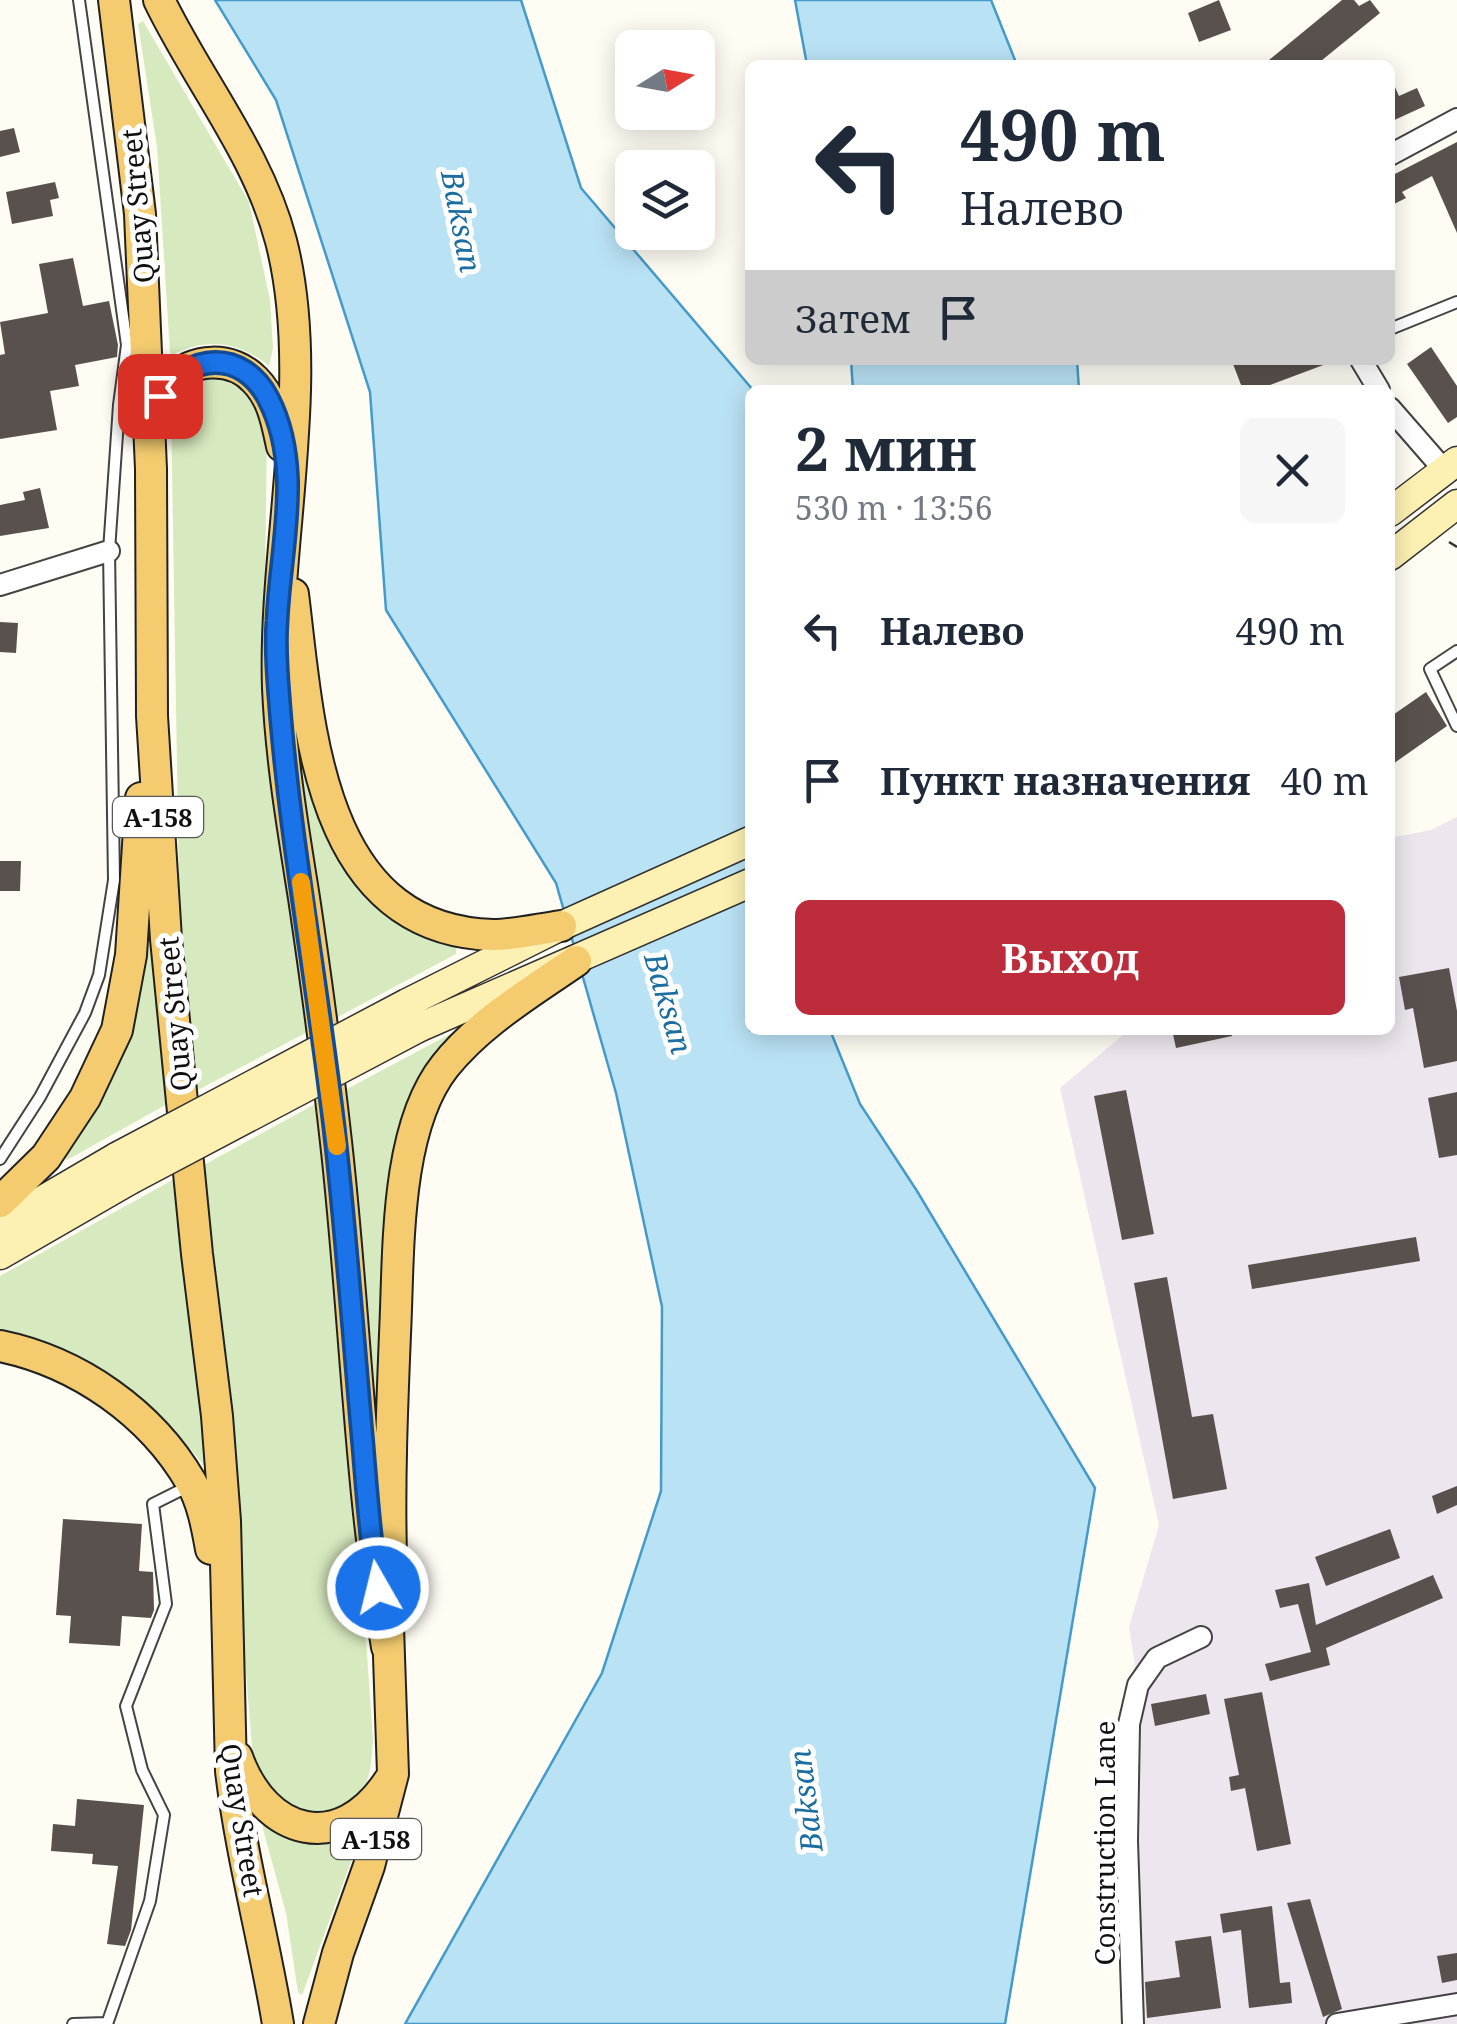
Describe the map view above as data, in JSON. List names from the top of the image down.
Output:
{
  "streets": {
    "main road": ["Quay Street", "А-158"],
    "street": ["Construction Lane"]
  },
  "water": ["Baksan"],
  "north": "right",
  "page": {
    "turn": ["490 m", "Налево"],
    "then": "Затем",
    "heading": ["2 мин", "530 m · 13:56"],
    "list": [
      {
        "name": "Налево",
        "value": "490 m"
      },
      {
        "name": "Пункт назначения",
        "value": "40 m"
      }
    ],
    "buttons": "Выход"
  }
}
